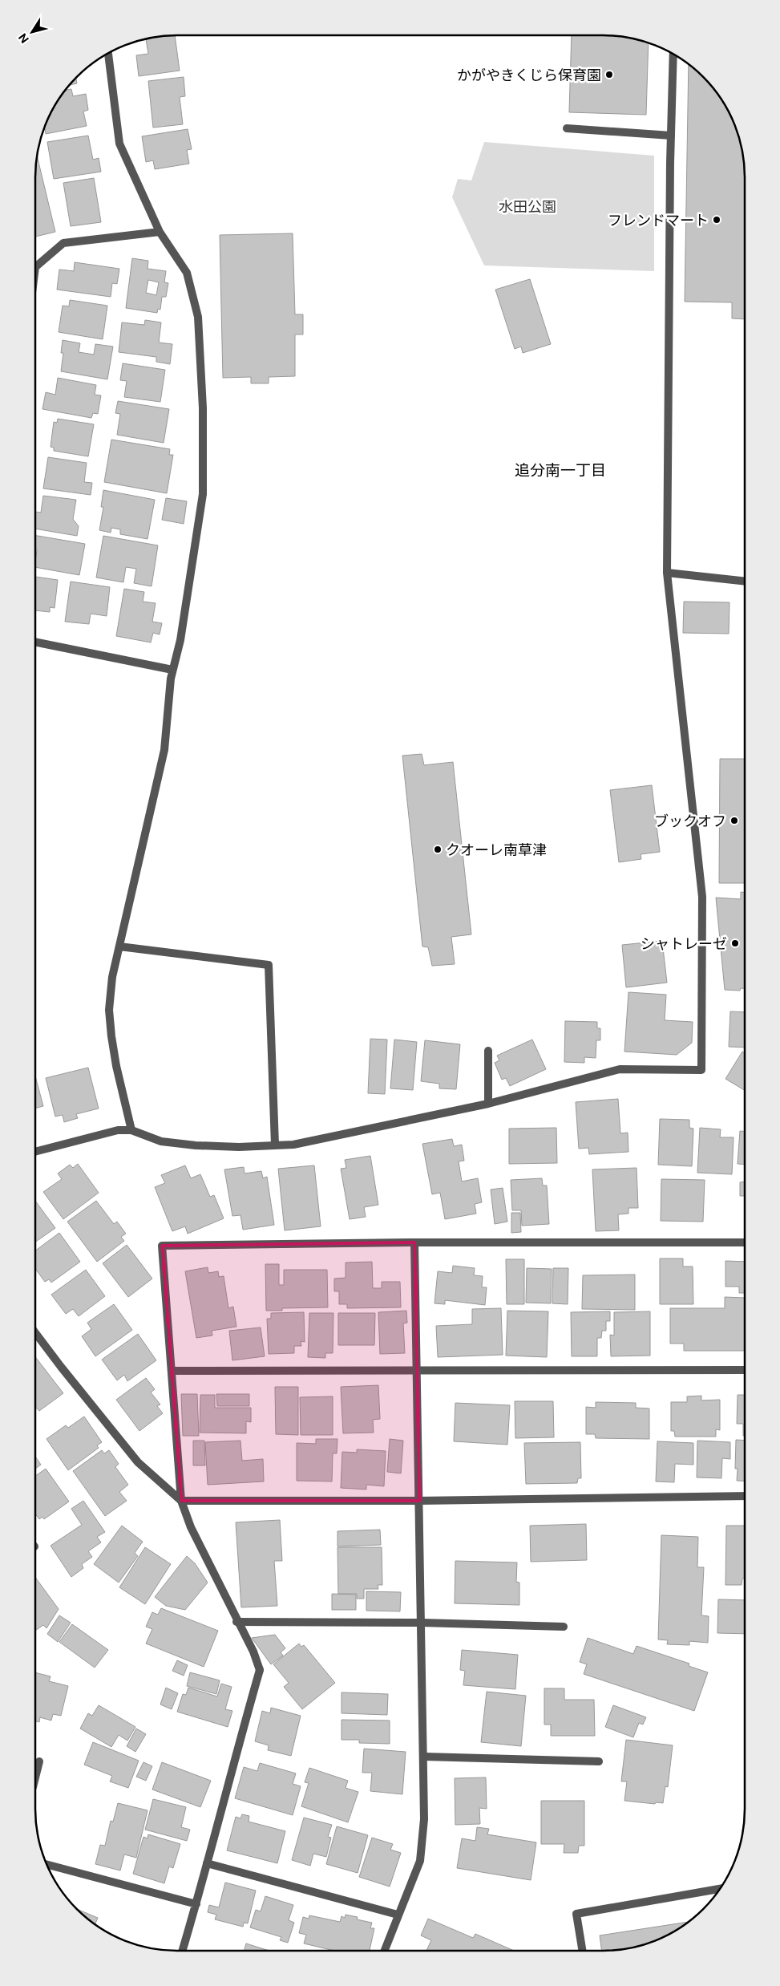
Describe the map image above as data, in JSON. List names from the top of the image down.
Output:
{
  "districts": ["追分南一丁目"],
  "parks": ["水田公園"],
  "places": [
    "かがやきくじら保育園",
    "フレンドマート",
    "ブックオフ",
    "クオーレ南草津",
    "シャトレーゼ"
  ],
  "north": "bottom left"
}
